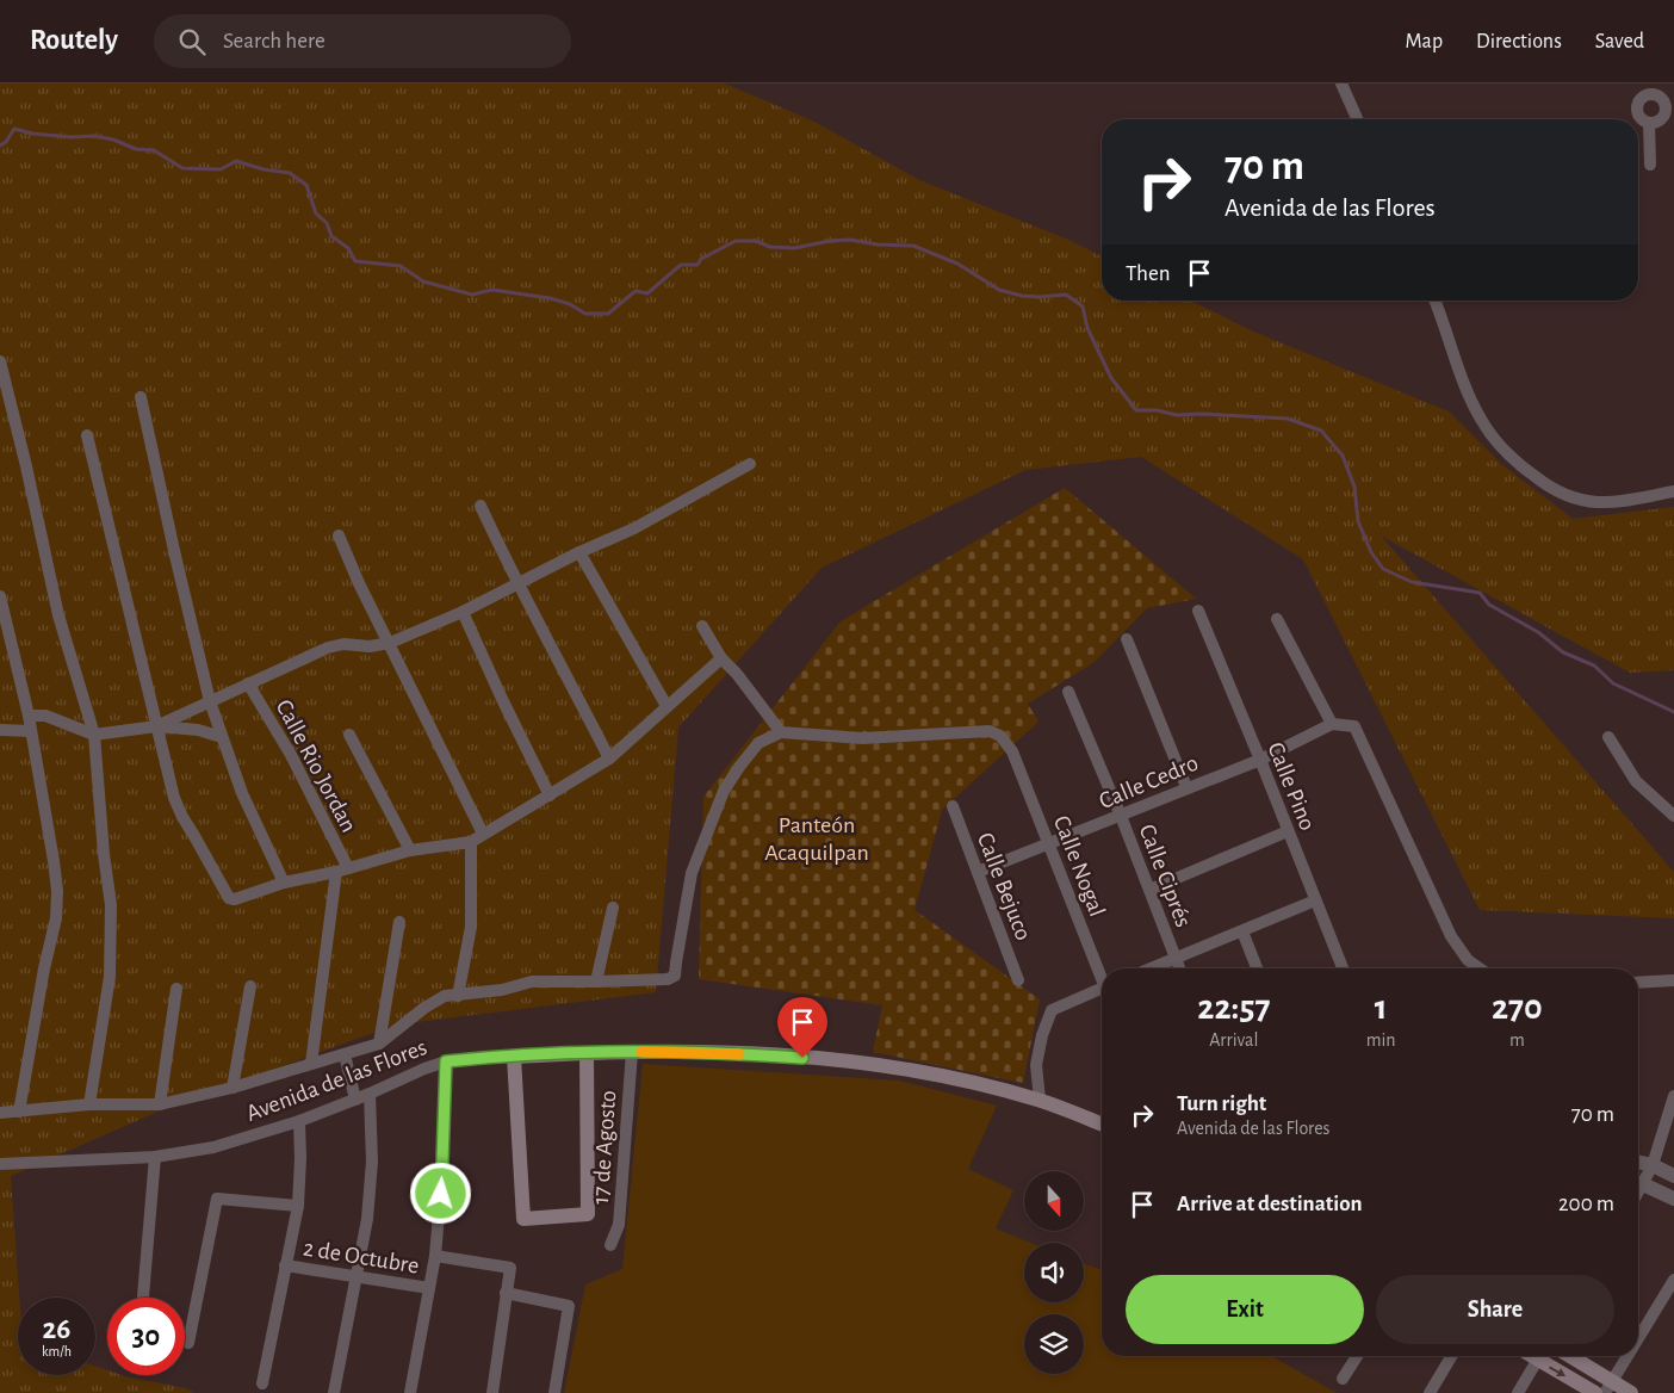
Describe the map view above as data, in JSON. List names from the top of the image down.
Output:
{
  "streets": {
    "main road": ["Avenida de las Flores"],
    "street": [
      "Calle Rio Jordan",
      "Calle Cedro",
      "Calle Pino",
      "Calle Nogal",
      "Calle Ciprés",
      "Calle Bejuco",
      "17 de Agosto",
      "2 de Octubre"
    ]
  },
  "crossings": [
    ["Calle Cedro", "Calle Pino"],
    ["Calle Cedro", "Calle Nogal"],
    ["Calle Cedro", "Calle Ciprés"],
    ["Calle Cedro", "Calle Bejuco"],
    ["Avenida de las Flores", "17 de Agosto"]
  ],
  "parks": ["Panteón Acaquilpan"],
  "north": "bottom",
  "page": {
    "header": "Routely",
    "search": "Search here",
    "nav": ["Map", "Directions", "Saved"],
    "turn": ["70 m", "Avenida de las Flores"],
    "then": "Then",
    "eta": [
      "22:57",
      "Arrival",
      "1",
      "min",
      "270",
      "m"
    ],
    "list": [
      {
        "name": "Turn right",
        "note": "Avenida de las Flores",
        "value": "70 m"
      },
      {
        "name": "Arrive at destination",
        "value": "200 m"
      }
    ],
    "buttons": ["Exit", "Share"],
    "speed": "26 km/h",
    "limit": "30"
  }
}
